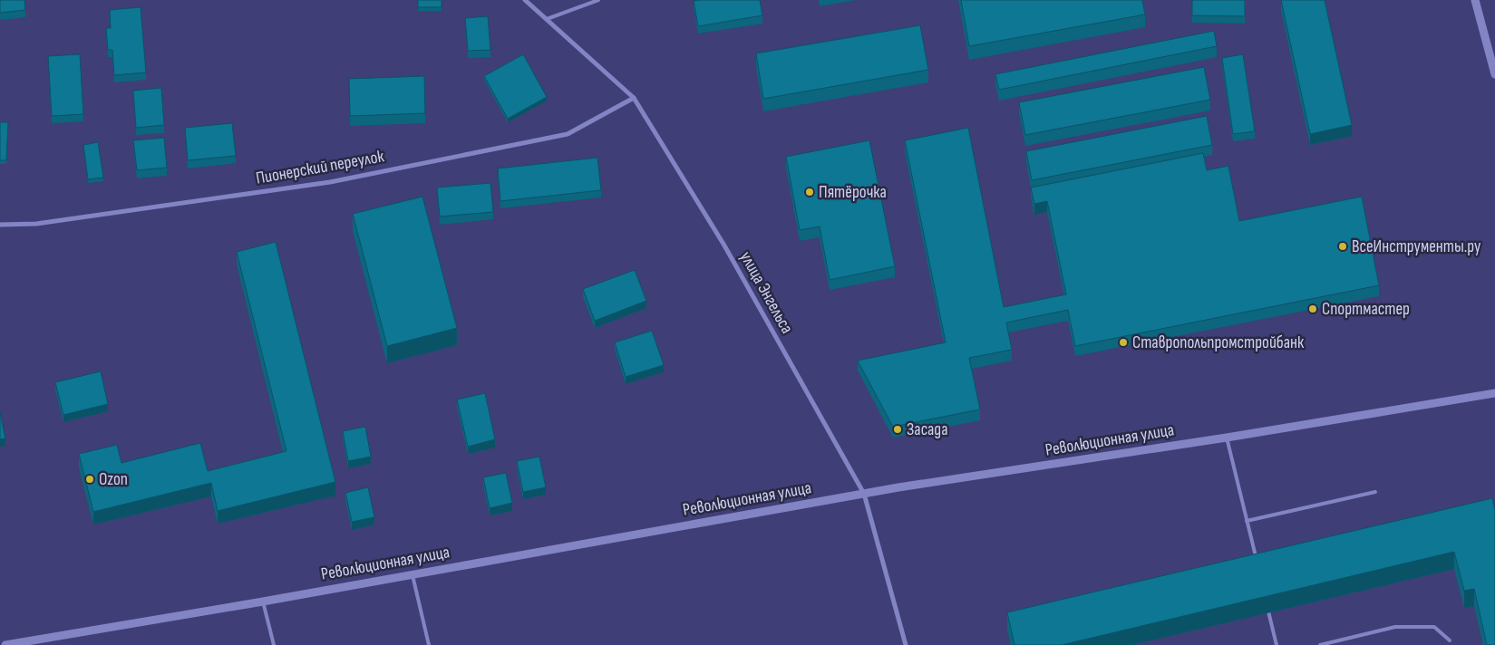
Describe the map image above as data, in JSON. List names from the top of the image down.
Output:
{
  "streets": {
    "street": ["Пионерский переулок", "улица Энгельса", "Революционная улица"]
  },
  "crossings": [
    ["Пионерский переулок", "улица Энгельса"],
    ["улица Энгельса", "Революционная улица"]
  ],
  "places": [
    "Пятёрочка",
    "ВсеИнструменты.ру",
    "Спортмастер",
    "Ставропольпромстройбанк",
    "Засада",
    "Ozon"
  ]
}
